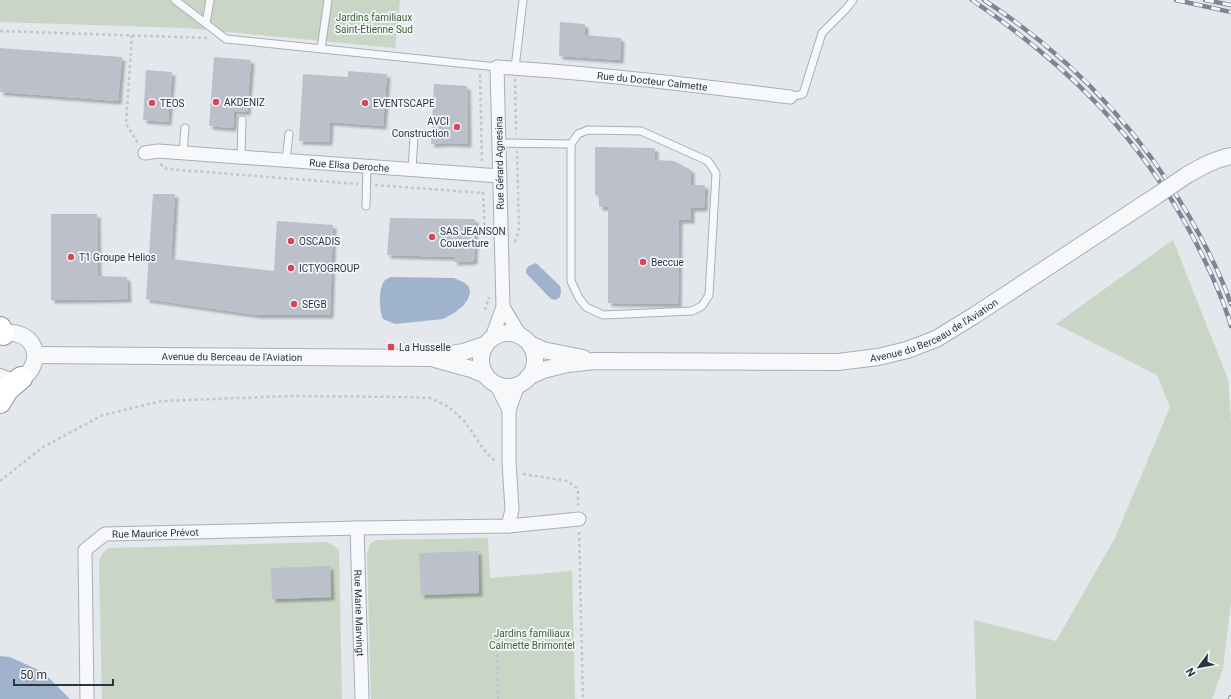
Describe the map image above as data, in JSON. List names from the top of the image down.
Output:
{
  "streets": {
    "street": [
      "Rue du Docteur Calmette",
      "Rue Gérard Agnesina",
      "Rue Elisa Deroche",
      "Avenue du Berceau de l'Aviation",
      "Rue Maurice Prévot",
      "Rue Marie Marvingt"
    ]
  },
  "crossings": [
    ["Rue du Docteur Calmette", "Rue Gérard Agnesina"],
    ["Rue Gérard Agnesina", "Rue Elisa Deroche"],
    ["Rue Gérard Agnesina", "Avenue du Berceau de l'Aviation"],
    ["Rue Maurice Prévot", "Rue Marie Marvingt"]
  ],
  "parks": ["Jardins familiaux Saint-Étienne Sud", "Jardins familiaux Calmette Brimontel"],
  "places": {
    "other": [
      "AKDENIZ",
      "TEOS",
      "EVENTSCAPE",
      "AVCI Construction",
      "SAS JEANSON Couverture",
      "OSCADIS",
      "T1 Groupe Helios",
      "Beccue",
      "ICTYOGROUP",
      "SEGB"
    ],
    "transit": ["La Husselle"]
  },
  "scale_bar": "50 m",
  "north": "bottom left"
}
